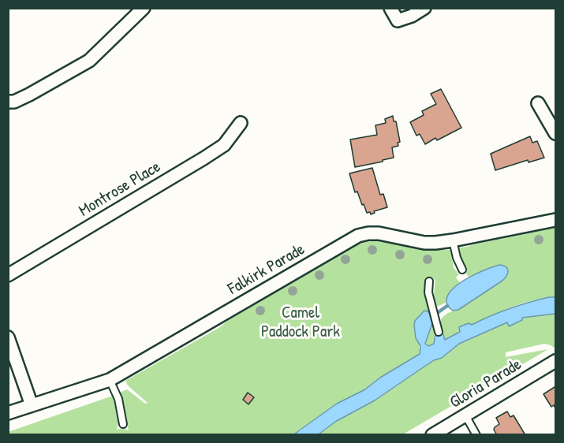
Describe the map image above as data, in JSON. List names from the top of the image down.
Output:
{
  "streets": {
    "street": ["Montrose Place", "Falkirk Parade", "Gloria Parade"]
  },
  "parks": ["Camel Paddock Park"]
}
